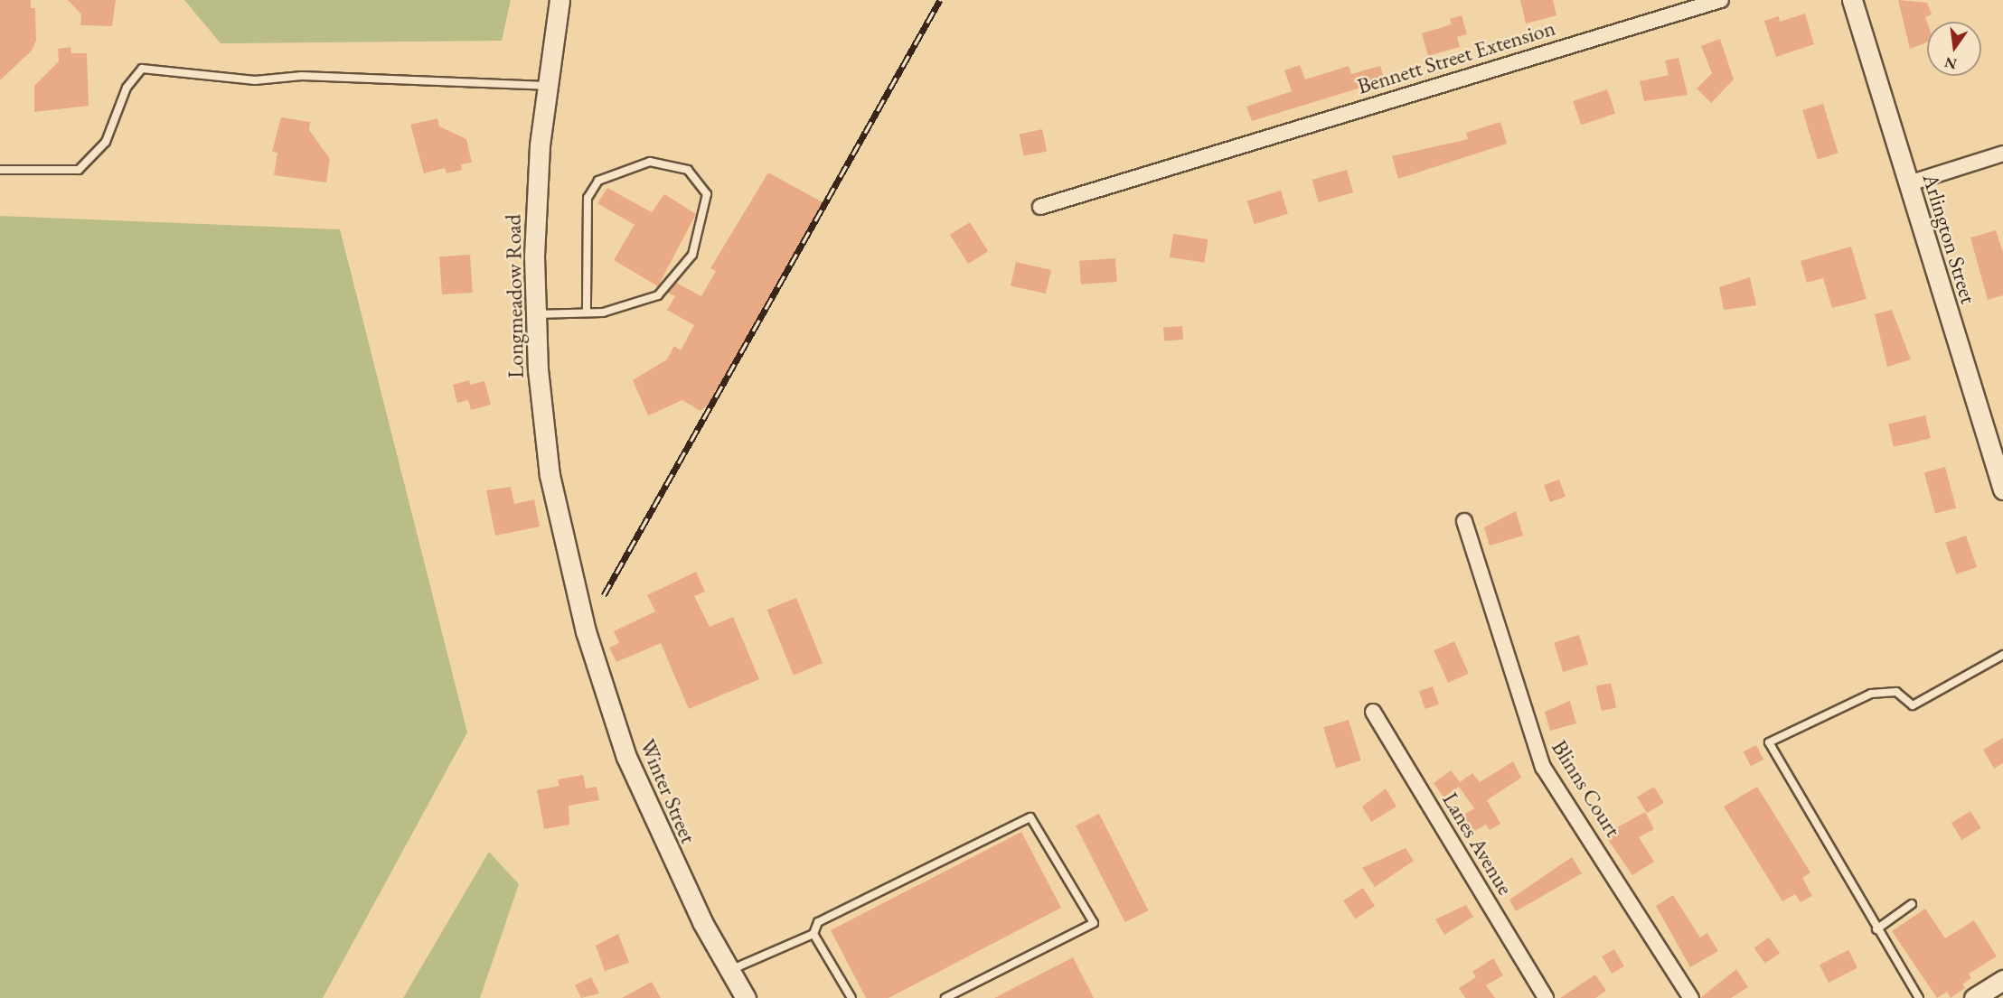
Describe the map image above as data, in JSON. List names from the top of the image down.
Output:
{
  "streets": {
    "street": [
      "Bennett Street Extension",
      "Arlington Street",
      "Longmeadow Road",
      "Blinns Court",
      "Winter Street",
      "Lanes Avenue"
    ]
  },
  "crossings": [
    ["Longmeadow Road", "Winter Street"]
  ],
  "north": "bottom"
}
